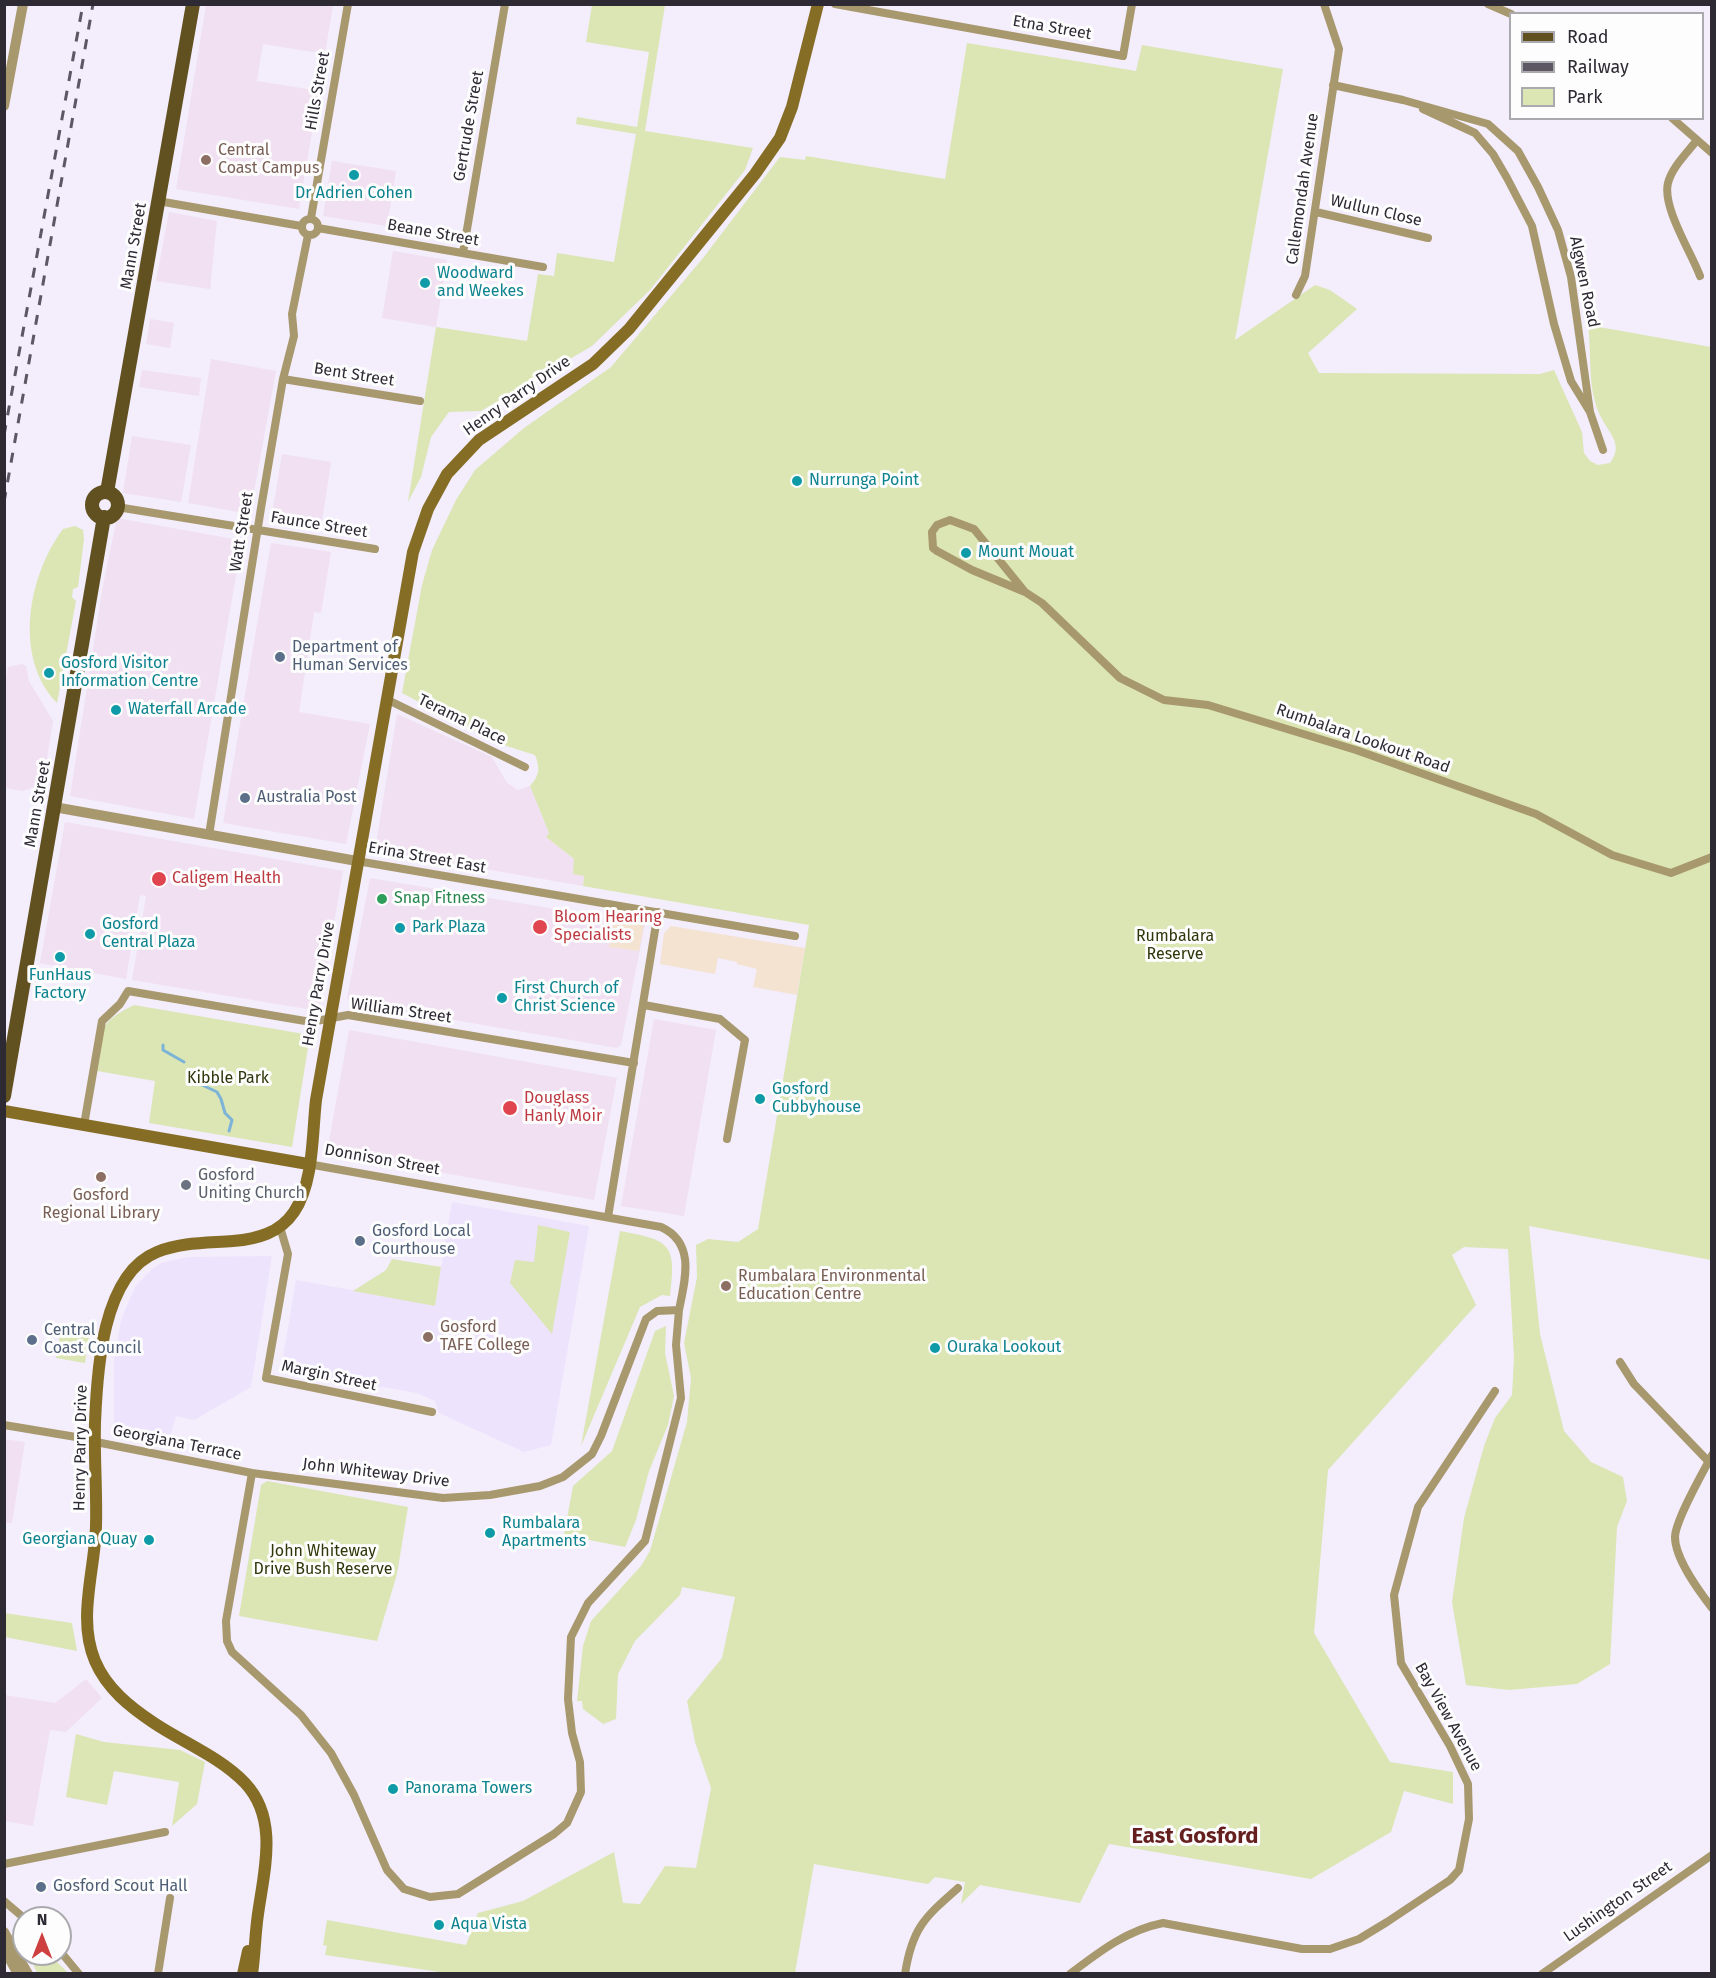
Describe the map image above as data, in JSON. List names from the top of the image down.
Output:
{
  "streets": {
    "main road": ["Mann Street", "Henry Parry Drive", "Donnison Street"],
    "street": [
      "Etna Street",
      "Hills Street",
      "Gertrude Street",
      "Callemondah Avenue",
      "Wullun Close",
      "Beane Street",
      "Algwen Road",
      "Bent Street",
      "Faunce Street",
      "Watt Street",
      "Terama Place",
      "Rumbalara Lookout Road",
      "Erina Street East",
      "William Street",
      "Margin Street",
      "Georgiana Terrace",
      "John Whiteway Drive",
      "Bay View Avenue",
      "Lushington Street"
    ]
  },
  "crossings": [
    ["Hills Street", "Beane Street"],
    ["Hills Street", "Watt Street"],
    ["Gertrude Street", "Beane Street"],
    ["Callemondah Avenue", "Wullun Close"],
    ["Callemondah Avenue", "Algwen Road"],
    ["Beane Street", "Watt Street"],
    ["Mann Street", "Faunce Street"],
    ["Mann Street", "Erina Street East"],
    ["Bent Street", "Watt Street"],
    ["Henry Parry Drive", "Terama Place"],
    ["Henry Parry Drive", "Erina Street East"],
    ["Henry Parry Drive", "William Street"],
    ["Henry Parry Drive", "Donnison Street"],
    ["Henry Parry Drive", "Margin Street"],
    ["Henry Parry Drive", "Georgiana Terrace"],
    ["Faunce Street", "Watt Street"],
    ["Watt Street", "Erina Street East"],
    ["William Street", "Donnison Street"],
    ["Donnison Street", "John Whiteway Drive"],
    ["Georgiana Terrace", "John Whiteway Drive"]
  ],
  "districts": ["East Gosford"],
  "parks": ["Rumbalara Reserve", "Kibble Park", "John Whiteway Drive Bush Reserve"],
  "places": [
    "Central Coast Campus",
    "Dr Adrien Cohen",
    "Woodward and Weekes",
    "Nurrunga Point",
    "Mount Mouat",
    "Department of Human Services",
    "Gosford Visitor Information Centre",
    "Waterfall Arcade",
    "Australia Post",
    "Caligem Health",
    "Snap Fitness",
    "Bloom Hearing Specialists",
    "Park Plaza",
    "Gosford Central Plaza",
    "FunHaus Factory",
    "First Church of Christ Science",
    "Gosford Cubbyhouse",
    "Douglass Hanly Moir",
    "Gosford Regional Library",
    "Gosford Uniting Church",
    "Gosford Local Courthouse",
    "Rumbalara Environmental Education Centre",
    "Gosford TAFE College",
    "Central Coast Council",
    "Ouraka Lookout",
    "Rumbalara Apartments",
    "Georgiana Quay",
    "Panorama Towers",
    "Gosford Scout Hall",
    "Aqua Vista"
  ],
  "legend": ["Road", "Railway", "Park"],
  "north": "top"
}
